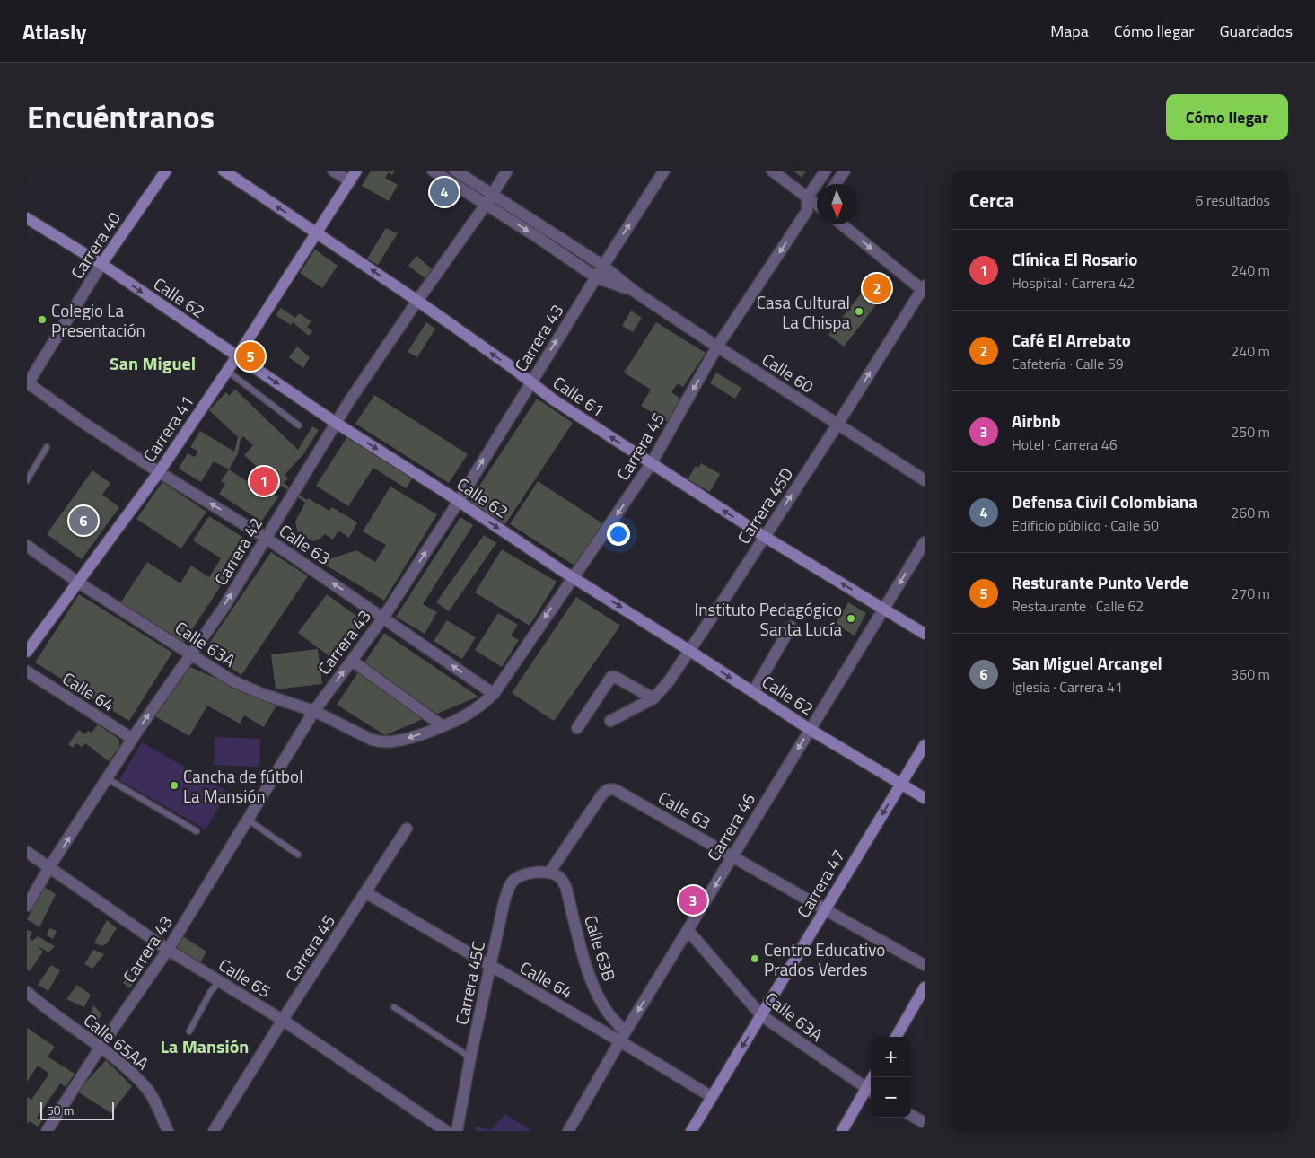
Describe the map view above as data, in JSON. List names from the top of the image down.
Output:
{
  "streets": {
    "main road": [
      "Carrera 40",
      "Calle 62",
      "Calle 61",
      "Carrera 41",
      "Carrera 47"
    ],
    "street": [
      "Carrera 43",
      "Calle 60",
      "Carrera 45",
      "Carrera 45D",
      "Calle 63",
      "Carrera 42",
      "Calle 63A",
      "Calle 64",
      "Carrera 46",
      "Calle 63B",
      "Calle 65",
      "Carrera 45C",
      "Calle 65AA"
    ]
  },
  "crossings": [
    ["Carrera 40", "Calle 62"],
    ["Carrera 40", "Calle 63"],
    ["Calle 62", "Carrera 43"],
    ["Calle 62", "Carrera 41"],
    ["Calle 62", "Carrera 45"],
    ["Calle 62", "Carrera 45D"],
    ["Calle 62", "Carrera 42"],
    ["Calle 62", "Carrera 46"],
    ["Calle 62", "Carrera 47"],
    ["Carrera 43", "Calle 60"],
    ["Carrera 43", "Calle 61"],
    ["Carrera 43", "Calle 63"],
    ["Carrera 43", "Calle 63A"],
    ["Carrera 43", "Calle 65"],
    ["Carrera 43", "Calle 65AA"],
    ["Calle 60", "Carrera 45"],
    ["Calle 60", "Carrera 45D"],
    ["Calle 60", "Carrera 42"],
    ["Calle 61", "Carrera 41"],
    ["Calle 61", "Carrera 45"],
    ["Calle 61", "Carrera 45D"],
    ["Calle 61", "Carrera 42"],
    ["Calle 61", "Carrera 46"],
    ["Carrera 41", "Calle 63"],
    ["Carrera 41", "Calle 63A"],
    ["Carrera 45", "Calle 63"],
    ["Carrera 45", "Calle 64"],
    ["Carrera 45", "Calle 65"],
    ["Calle 63", "Carrera 42"],
    ["Calle 63", "Carrera 46"],
    ["Calle 63", "Carrera 47"],
    ["Calle 63", "Calle 63B"],
    ["Calle 63", "Carrera 45C"],
    ["Carrera 42", "Calle 63A"],
    ["Carrera 42", "Calle 64"],
    ["Carrera 42", "Calle 65"],
    ["Calle 63A", "Carrera 46"],
    ["Calle 63A", "Carrera 47"],
    ["Calle 64", "Carrera 46"],
    ["Calle 64", "Carrera 47"],
    ["Calle 64", "Calle 63B"],
    ["Calle 64", "Carrera 45C"],
    ["Carrera 46", "Calle 63B"],
    ["Calle 63B", "Carrera 45C"]
  ],
  "one_way": [
    "Calle 62",
    "Carrera 43",
    "Calle 61",
    "Carrera 45",
    "Carrera 45D",
    "Calle 63",
    "Carrera 42",
    "Carrera 46",
    "Carrera 47"
  ],
  "districts": ["San Miguel", "La Mansión"],
  "places": [
    "Casa Cultural La Chispa",
    "Colegio La Presentación",
    "Instituto Pedagógico Santa Lucía",
    "Cancha de fútbol La Mansión",
    "Centro Educativo Prados Verdes"
  ],
  "scale_bar": "50 m",
  "north": "bottom",
  "page": {
    "header": "Atlasly",
    "nav": ["Mapa", "Cómo llegar", "Guardados"],
    "title": "Encuéntranos",
    "buttons": "Cómo llegar",
    "heading": ["Cerca", "6 resultados"],
    "pins": [
      "4",
      "2",
      "5",
      "1",
      "6",
      "3"
    ],
    "list": [
      {
        "mark": "1",
        "name": "Clínica El Rosario",
        "note": "Hospital · Carrera 42",
        "value": "240 m"
      },
      {
        "mark": "2",
        "name": "Café El Arrebato",
        "note": "Cafetería · Calle 59",
        "value": "240 m"
      },
      {
        "mark": "3",
        "name": "Airbnb",
        "note": "Hotel · Carrera 46",
        "value": "250 m"
      },
      {
        "mark": "4",
        "name": "Defensa Civil Colombiana",
        "note": "Edificio público · Calle 60",
        "value": "260 m"
      },
      {
        "mark": "5",
        "name": "Resturante Punto Verde",
        "note": "Restaurante · Calle 62",
        "value": "270 m"
      },
      {
        "mark": "6",
        "name": "San Miguel Arcangel",
        "note": "Iglesia · Carrera 41",
        "value": "360 m"
      }
    ],
    "map_buttons": ["+", "−"],
    "scale": "50 m"
  }
}
